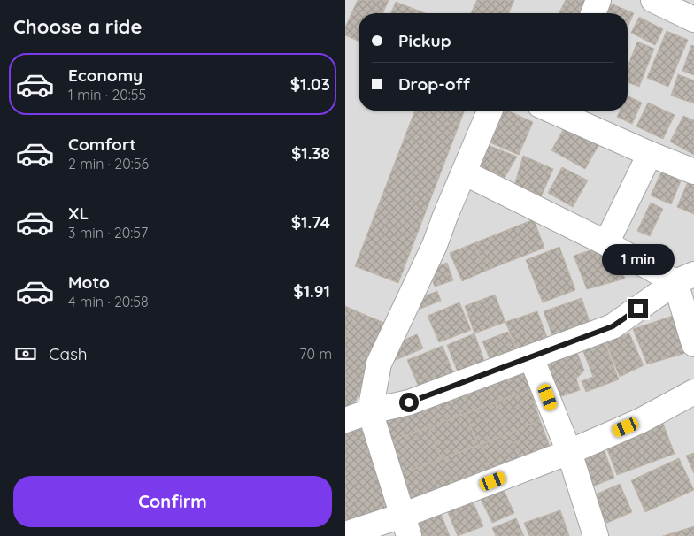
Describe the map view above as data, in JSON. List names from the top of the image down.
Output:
{
  "page": {
    "heading": "Choose a ride",
    "banner": ["Pickup", "Drop-off"],
    "list": [
      {
        "name": "Economy",
        "note": "1 min · 20:55",
        "value": "$1.03"
      },
      {
        "name": "Comfort",
        "note": "2 min · 20:56",
        "value": "$1.38"
      },
      {
        "name": "XL",
        "note": "3 min · 20:57",
        "value": "$1.74"
      },
      {
        "name": "Moto",
        "note": "4 min · 20:58",
        "value": "$1.91"
      }
    ],
    "bubble": "1 min",
    "pay": ["Cash", "70 m"],
    "buttons": "Confirm"
  }
}
